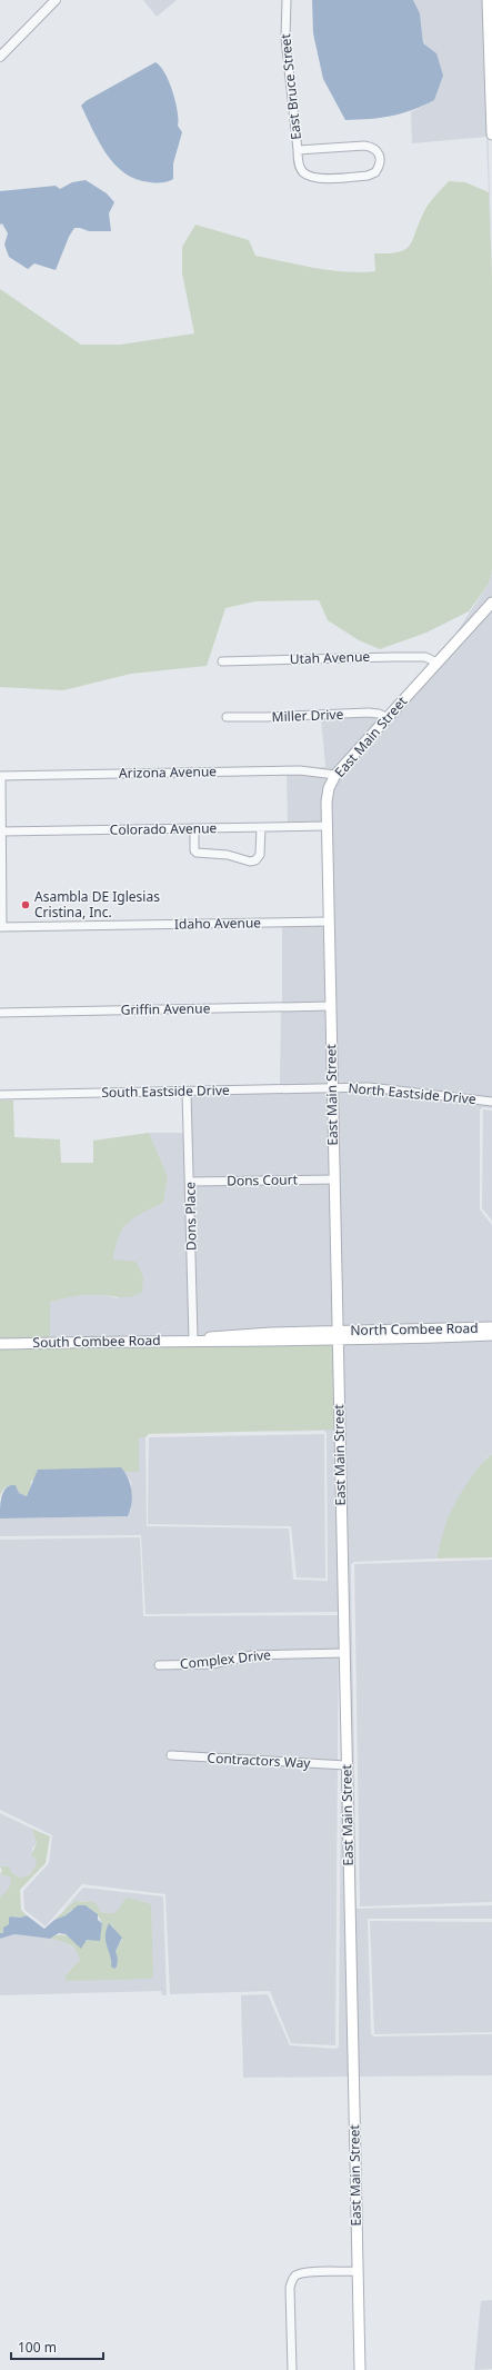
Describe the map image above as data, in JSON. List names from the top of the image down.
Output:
{
  "streets": {
    "main road": ["East Main Street", "North Combee Road", "South Combee Road"],
    "street": [
      "East Bruce Street",
      "Utah Avenue",
      "Miller Drive",
      "Arizona Avenue",
      "Colorado Avenue",
      "Idaho Avenue",
      "Griffin Avenue",
      "South Eastside Drive",
      "North Eastside Drive",
      "Dons Court",
      "Dons Place",
      "Complex Drive",
      "Contractors Way"
    ]
  },
  "crossings": [
    ["Utah Avenue", "East Main Street"],
    ["Miller Drive", "East Main Street"],
    ["East Main Street", "Arizona Avenue"],
    ["East Main Street", "Colorado Avenue"],
    ["East Main Street", "Idaho Avenue"],
    ["East Main Street", "Griffin Avenue"],
    ["East Main Street", "South Eastside Drive"],
    ["East Main Street", "North Eastside Drive"],
    ["East Main Street", "Dons Court"],
    ["East Main Street", "North Combee Road"],
    ["East Main Street", "South Combee Road"],
    ["East Main Street", "Complex Drive"],
    ["East Main Street", "Contractors Way"],
    ["South Eastside Drive", "North Eastside Drive"],
    ["South Eastside Drive", "Dons Place"],
    ["Dons Court", "Dons Place"],
    ["Dons Place", "South Combee Road"],
    ["North Combee Road", "South Combee Road"]
  ],
  "places": ["Asambla DE Iglesias Cristina, Inc."],
  "scale_bar": "100 m"
}
